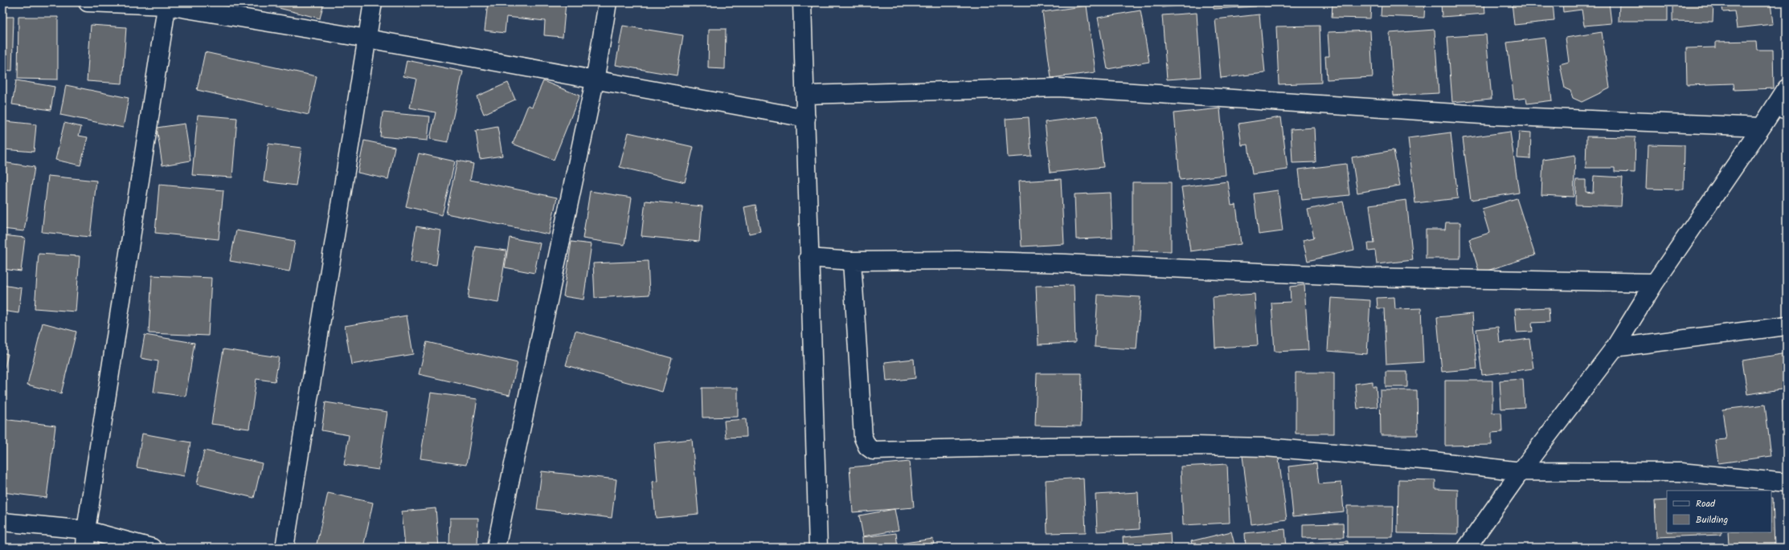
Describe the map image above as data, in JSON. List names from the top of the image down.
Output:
{
  "legend": ["Road", "Building"]
}
